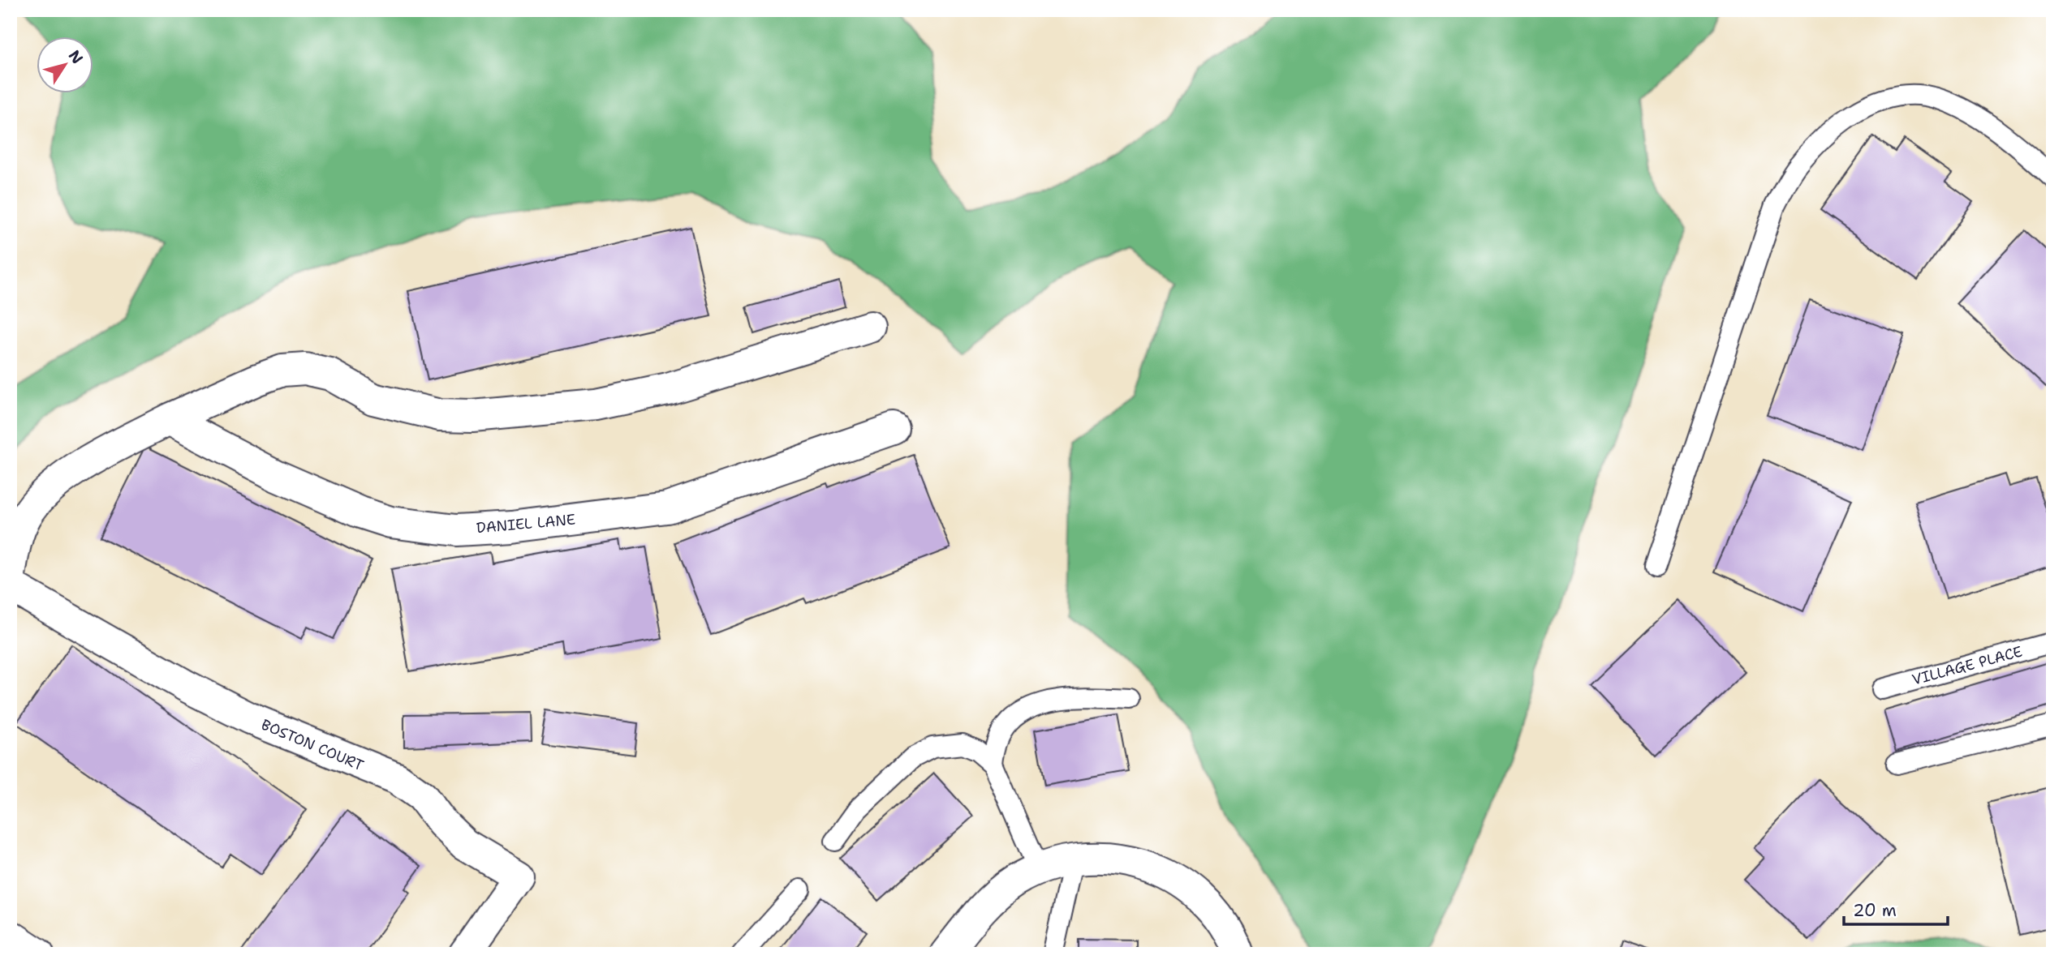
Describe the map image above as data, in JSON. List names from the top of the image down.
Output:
{
  "streets": {
    "street": ["DANIEL LANE", "BOSTON COURT"],
    "lane": ["VILLAGE PLACE"]
  },
  "scale_bar": "20 m",
  "north": "top right"
}
